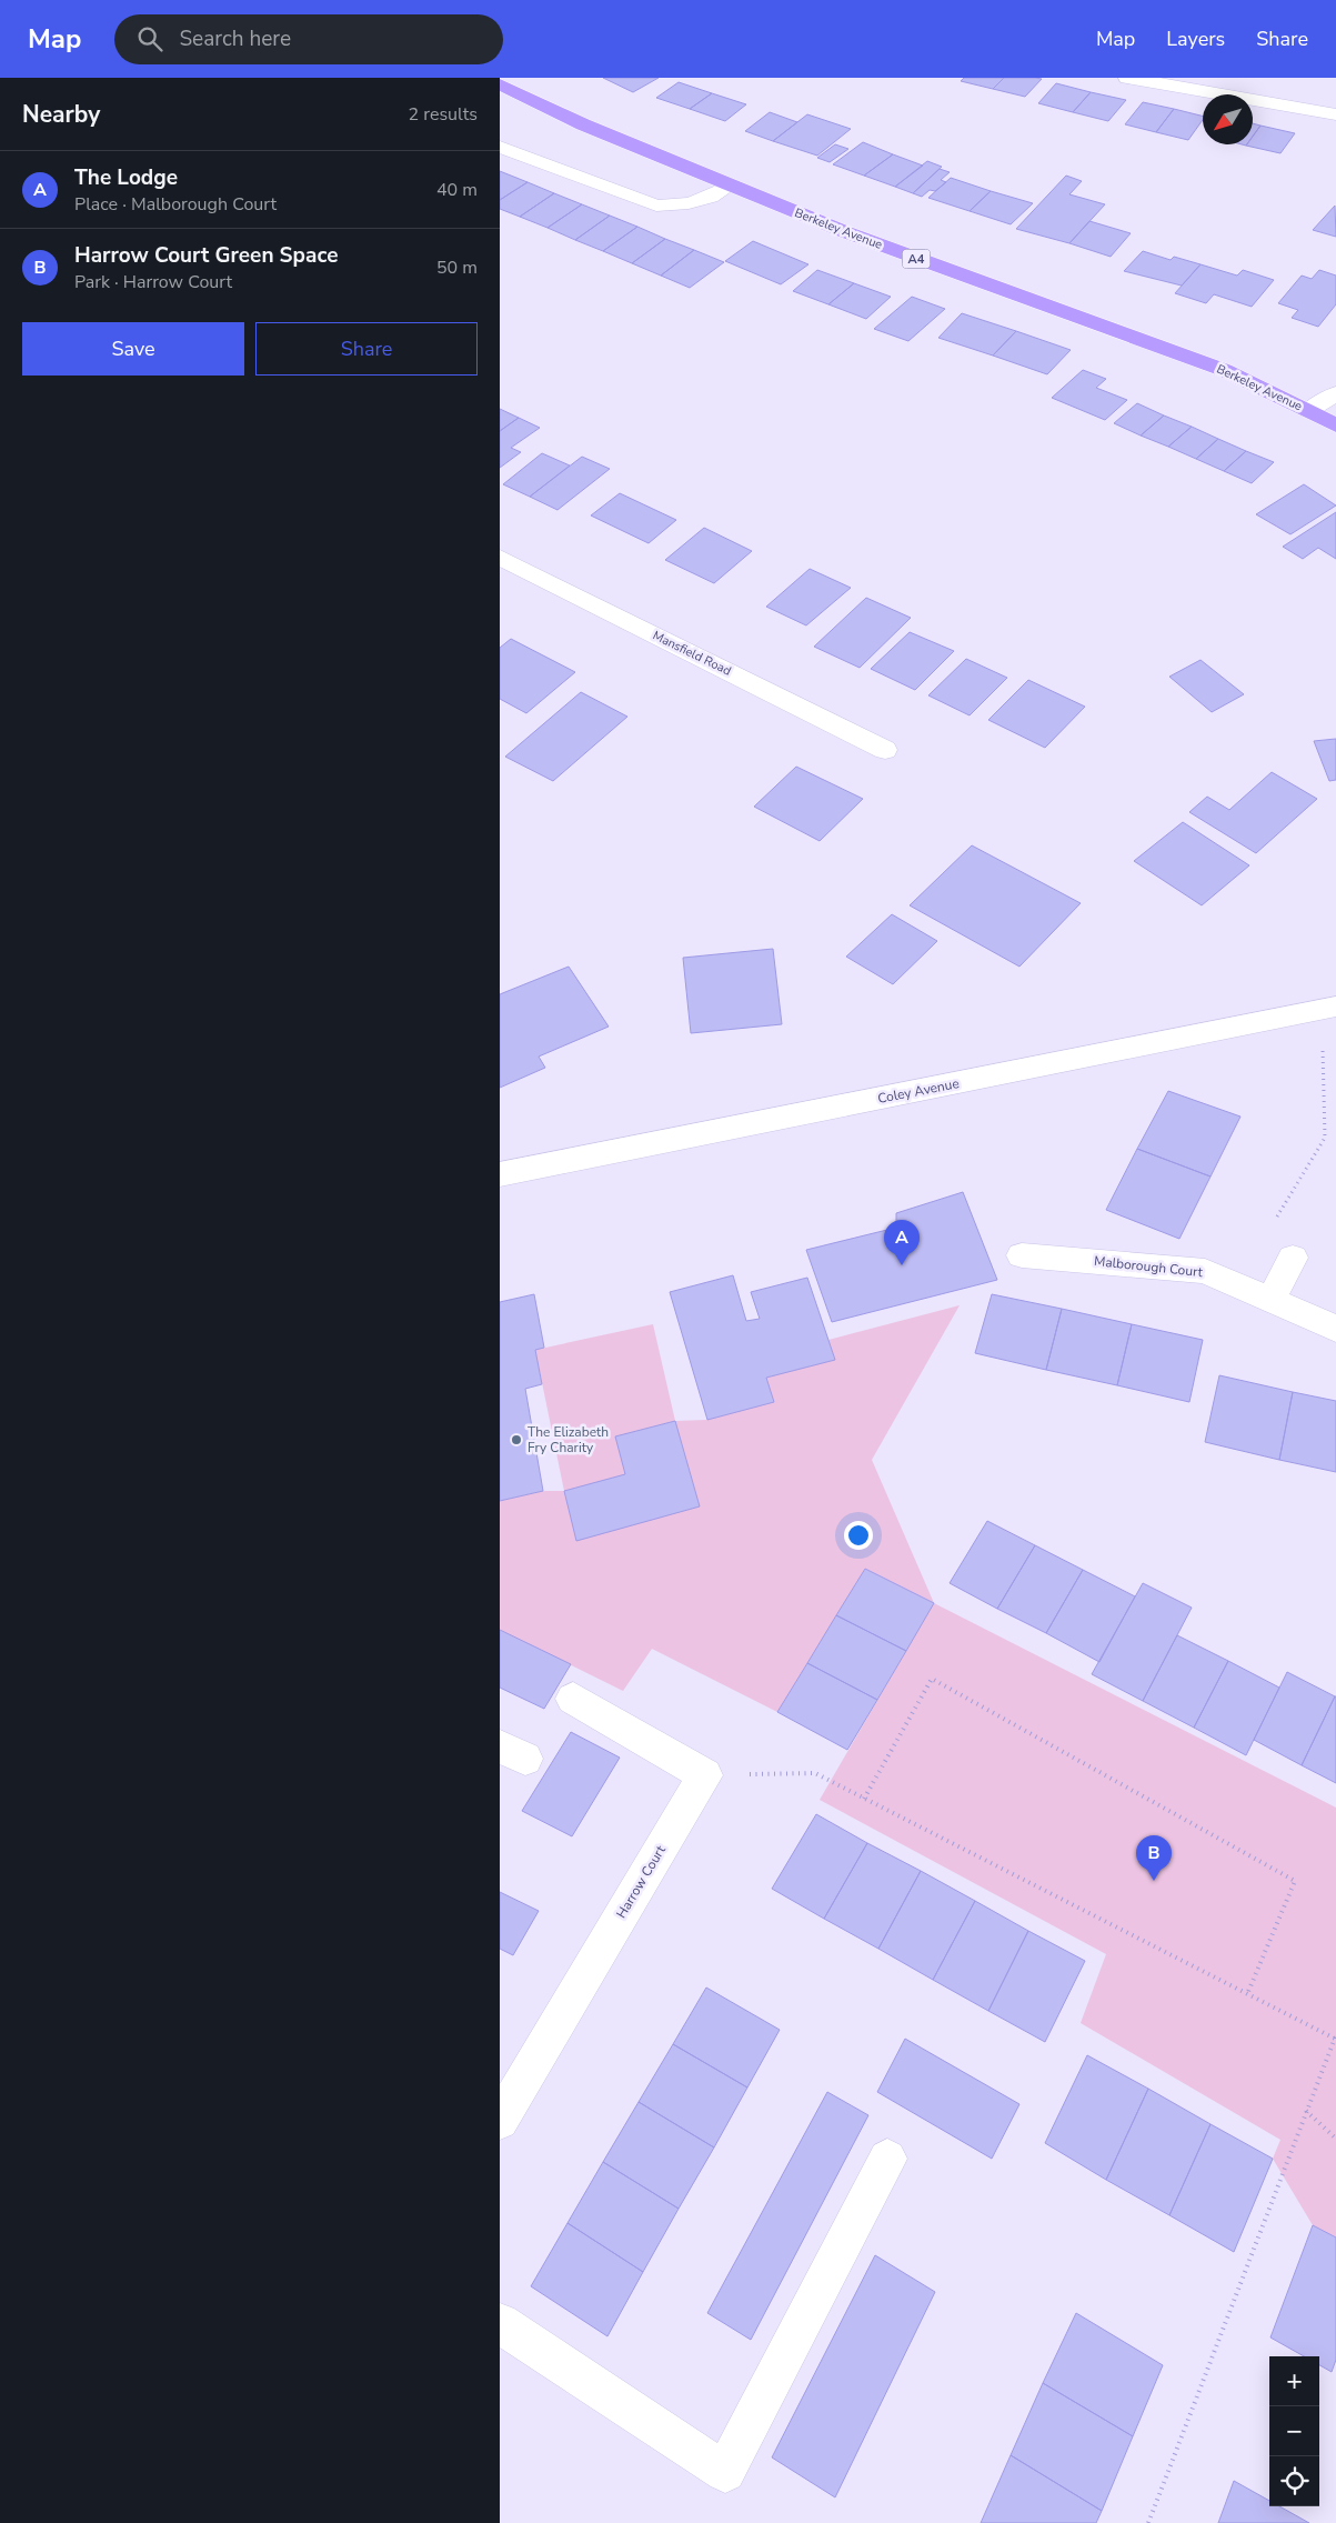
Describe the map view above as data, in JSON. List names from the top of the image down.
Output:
{
  "streets": {
    "main road": ["Berkeley Avenue", "A4"],
    "street": [
      "Mansfield Road",
      "Coley Avenue",
      "Malborough Court",
      "Harrow Court"
    ]
  },
  "places": ["The Elizabeth Fry Charity"],
  "north": "bottom left",
  "page": {
    "header": "Map",
    "search": "Search here",
    "nav": ["Map", "Layers", "Share"],
    "heading": ["Nearby", "2 results"],
    "list": [
      {
        "mark": "A",
        "name": "The Lodge",
        "note": "Place · Malborough Court",
        "value": "40 m"
      },
      {
        "mark": "B",
        "name": "Harrow Court Green Space",
        "note": "Park · Harrow Court",
        "value": "50 m"
      }
    ],
    "buttons": ["Save", "Share"],
    "pins": ["A", "B"],
    "map_buttons": ["+", "−"]
  }
}
